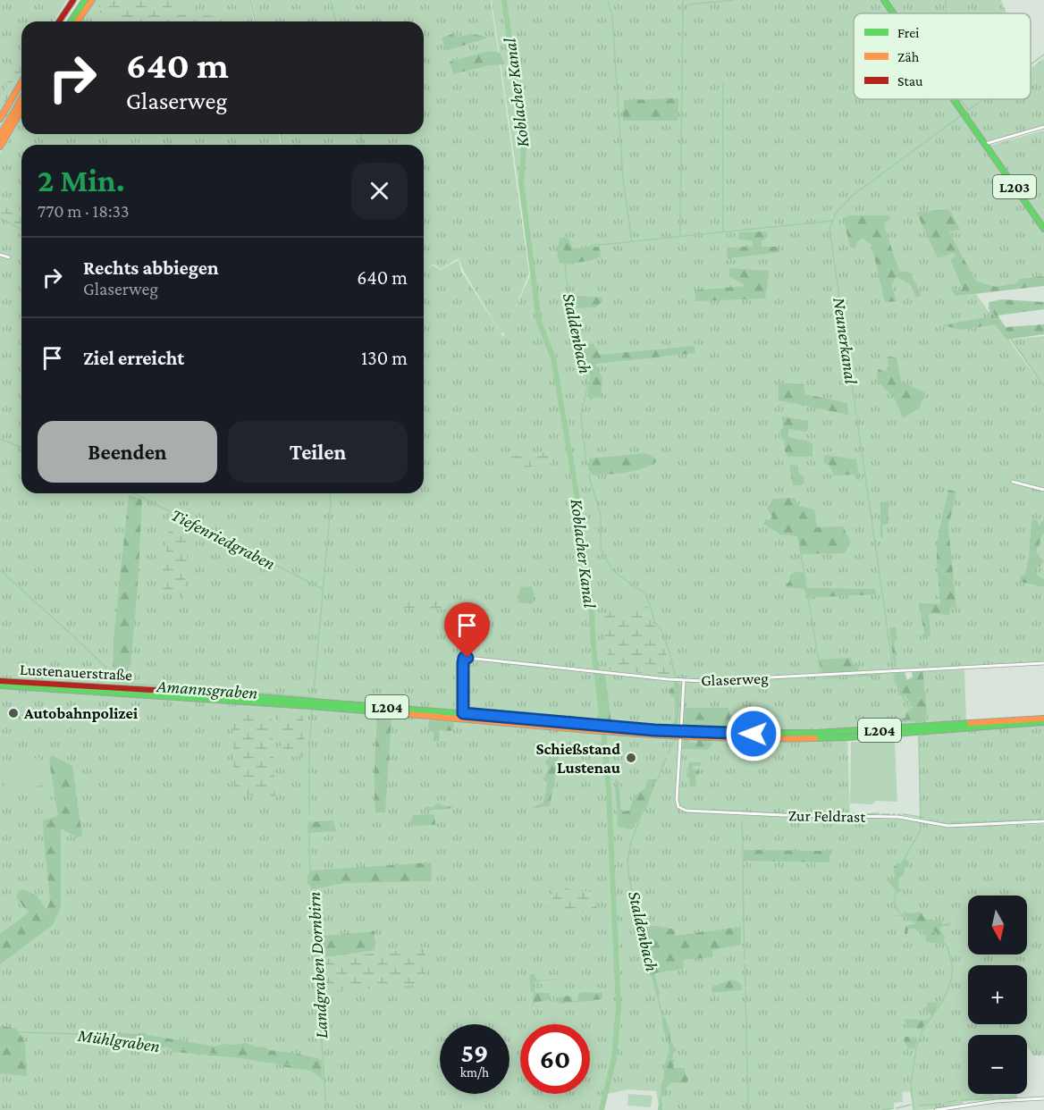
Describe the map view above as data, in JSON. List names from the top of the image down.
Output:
{
  "streets": {
    "main road": ["L203", "Lustenauerstraße", "L204"],
    "street": ["Glaserweg", "Zur Feldrast"]
  },
  "crossings": [
    ["Lustenauerstraße", "L204"],
    ["Glaserweg", "L204"]
  ],
  "water": [
    "Koblacher Kanal",
    "Staldenbach",
    "Neunerkanal",
    "Tiefenriedgraben",
    "Amannsgraben",
    "Landgraben Dornbirn",
    "Mühlgraben"
  ],
  "places": ["Autobahnpolizei", "Schießstand Lustenau"],
  "legend": ["Frei", "Zäh", "Stau"],
  "north": "bottom",
  "page": {
    "turn": ["640 m", "Glaserweg"],
    "heading": ["2 Min.", "770 m · 18:33"],
    "list": [
      {
        "name": "Rechts abbiegen",
        "note": "Glaserweg",
        "value": "640 m"
      },
      {
        "name": "Ziel erreicht",
        "value": "130 m"
      }
    ],
    "buttons": ["Beenden", "Teilen"],
    "map_buttons": ["+", "−"],
    "speed": "59 km/h",
    "limit": "60"
  }
}
